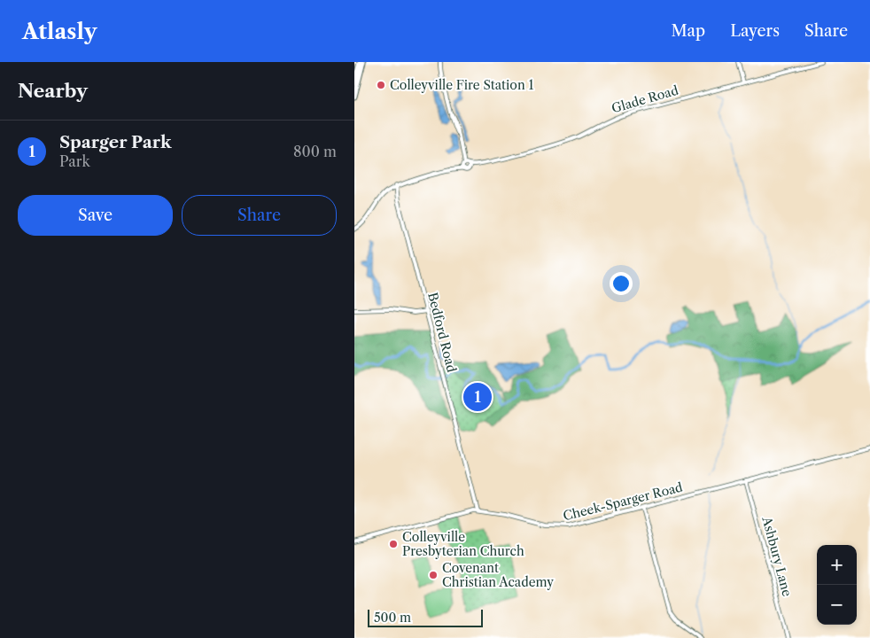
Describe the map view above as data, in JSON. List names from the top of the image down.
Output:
{
  "streets": {
    "main road": [
      "Glade Road",
      "Bedford Road",
      "Cheek-Sparger Road",
      "Ashbury Lane"
    ]
  },
  "crossings": [
    ["Glade Road", "Bedford Road"],
    ["Bedford Road", "Cheek-Sparger Road"],
    ["Cheek-Sparger Road", "Ashbury Lane"]
  ],
  "places": ["Colleyville Fire Station 1", "Colleyville Presbyterian Church", "Covenant Christian Academy"],
  "scale_bar": "500 m",
  "page": {
    "header": "Atlasly",
    "nav": ["Map", "Layers", "Share"],
    "heading": "Nearby",
    "list": [
      {
        "mark": "1",
        "name": "Sparger Park",
        "note": "Park",
        "value": "800 m"
      }
    ],
    "buttons": ["Save", "Share"],
    "pins": "1",
    "map_buttons": ["+", "−"],
    "scale": "500 m"
  }
}
